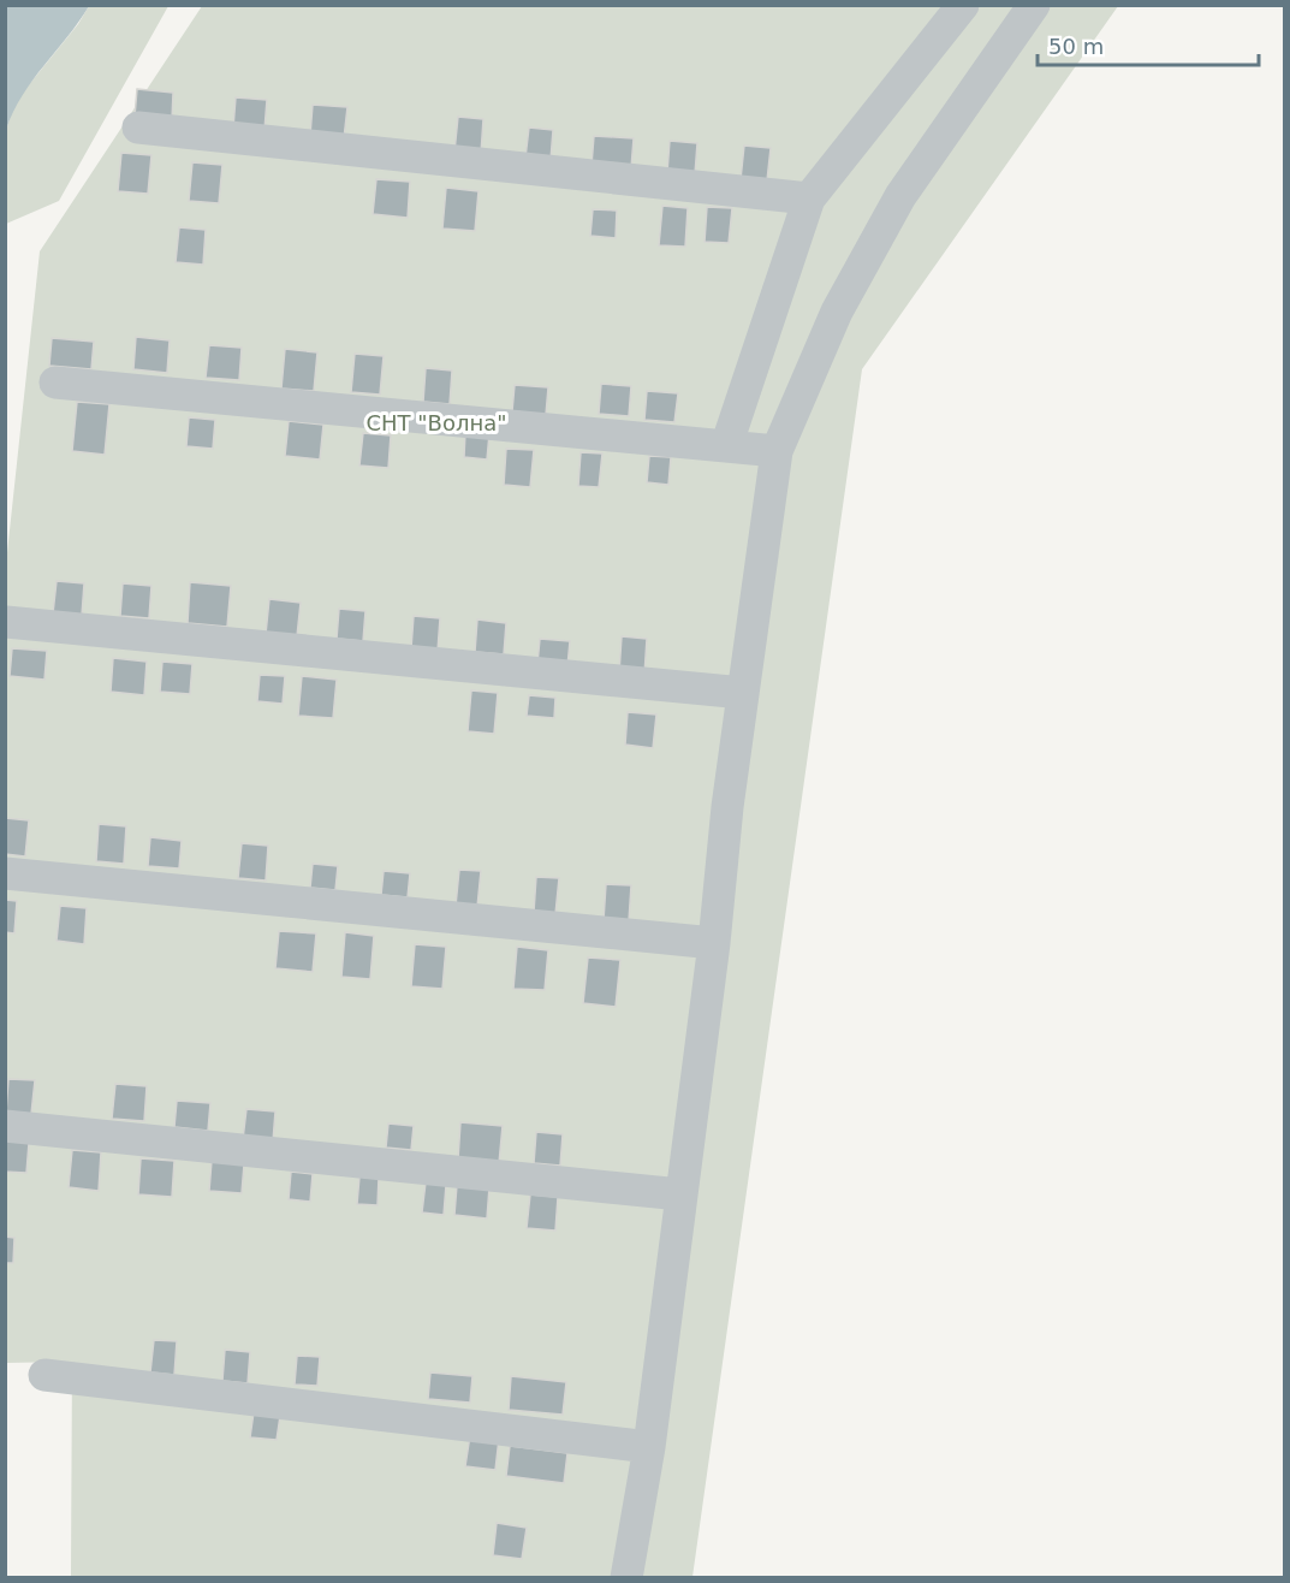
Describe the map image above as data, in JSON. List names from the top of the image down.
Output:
{
  "parks": ["СНТ \"Волна\""],
  "scale_bar": "50 m"
}
